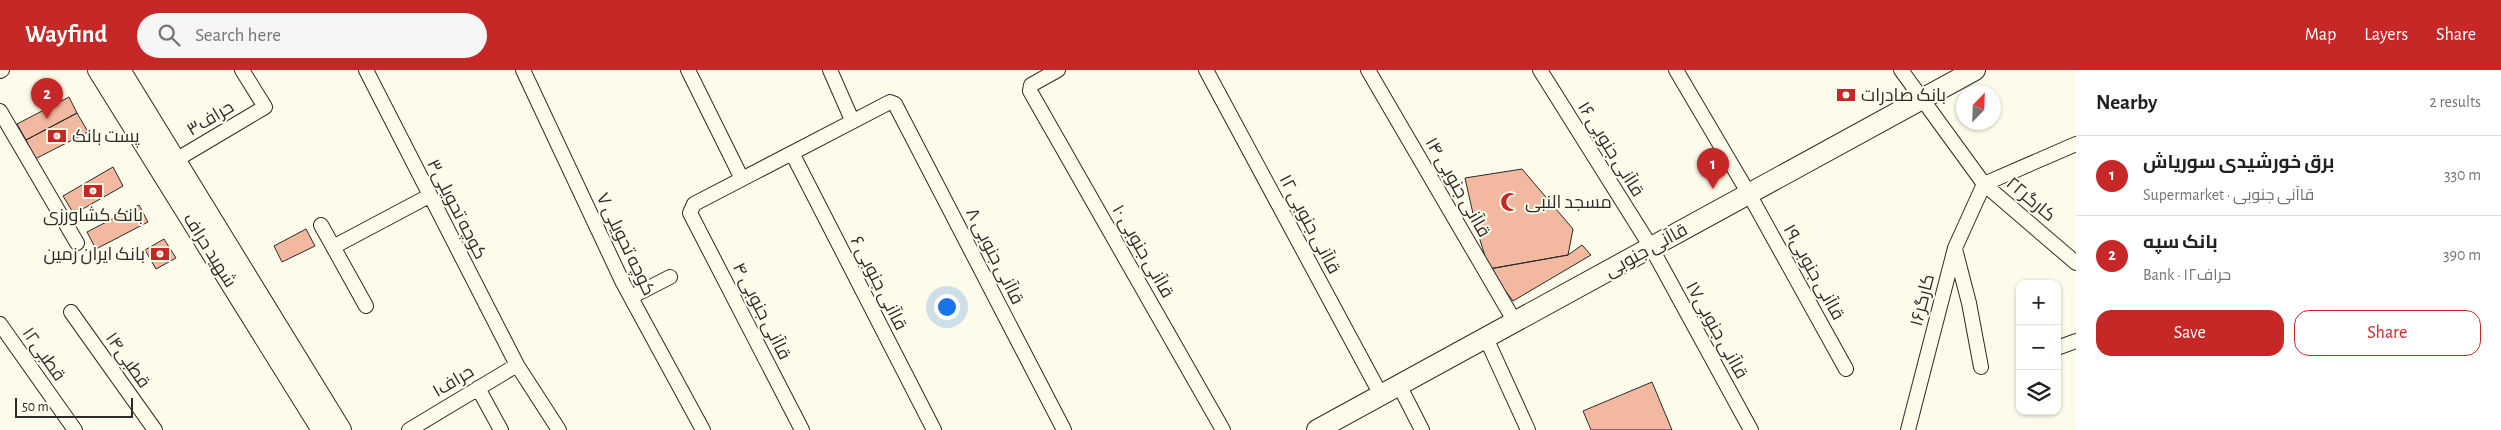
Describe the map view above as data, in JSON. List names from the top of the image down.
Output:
{
  "streets": {
    "main road": ["شهید حراف", "قاآنی جنوبی"],
    "street": [
      "۳حراف",
      "قاآنی جنوبی ۱۶",
      "قاآنی جنوبی ۱۴",
      "۲۲کارگر",
      "کوچه تحویلی۳",
      "قاآنی جنوبی ۱۲",
      "کوچه تحویلی ۷",
      "قاآنی جنوبی ۱۰",
      "قاآنی جنوبی ۸",
      "قاآنی جنوبی۱۹",
      "قاآنی جنوبی ۶",
      "کارگر۱۶",
      "قاآنی جنوبی ۴",
      "قاآنی جنوبی۱۷",
      "قطبی۱۲",
      "قطبی۱۴",
      "حراف۱"
    ]
  },
  "crossings": [
    ["قاآنی جنوبی ۱۶", "قاآنی جنوبی"],
    ["قاآنی جنوبی ۱۶", "قاآنی جنوبی۱۷"],
    ["قاآنی جنوبی ۱۴", "قاآنی جنوبی"],
    ["۲۲کارگر", "قاآنی جنوبی"],
    ["۲۲کارگر", "کارگر۱۶"],
    ["کوچه تحویلی۳", "حراف۱"],
    ["قاآنی جنوبی ۱۲", "قاآنی جنوبی"],
    ["قاآنی جنوبی", "قاآنی جنوبی۱۹"],
    ["قاآنی جنوبی", "قاآنی جنوبی۱۷"]
  ],
  "places": {
    "bank": [
      "بانک صادرات",
      "پست بانک",
      "بانک کشاورزی",
      "بانک ایران زمین"
    ],
    "mosque": ["مسجد النبی"]
  },
  "scale_bar": "50 m",
  "north": "top right",
  "page": {
    "header": "Wayfind",
    "search": "Search here",
    "nav": ["Map", "Layers", "Share"],
    "heading": ["Nearby", "2 results"],
    "pins": ["2", "1"],
    "list": [
      {
        "mark": "1",
        "name": "برق خورشیدی سوریاش",
        "note": "Supermarket · قاآنی جنوبی",
        "value": "330 m"
      },
      {
        "mark": "2",
        "name": "بانک سپه",
        "note": "Bank · حراف۱۲",
        "value": "390 m"
      }
    ],
    "map_buttons": ["+", "−"],
    "buttons": ["Save", "Share"],
    "scale": "50 m"
  }
}
